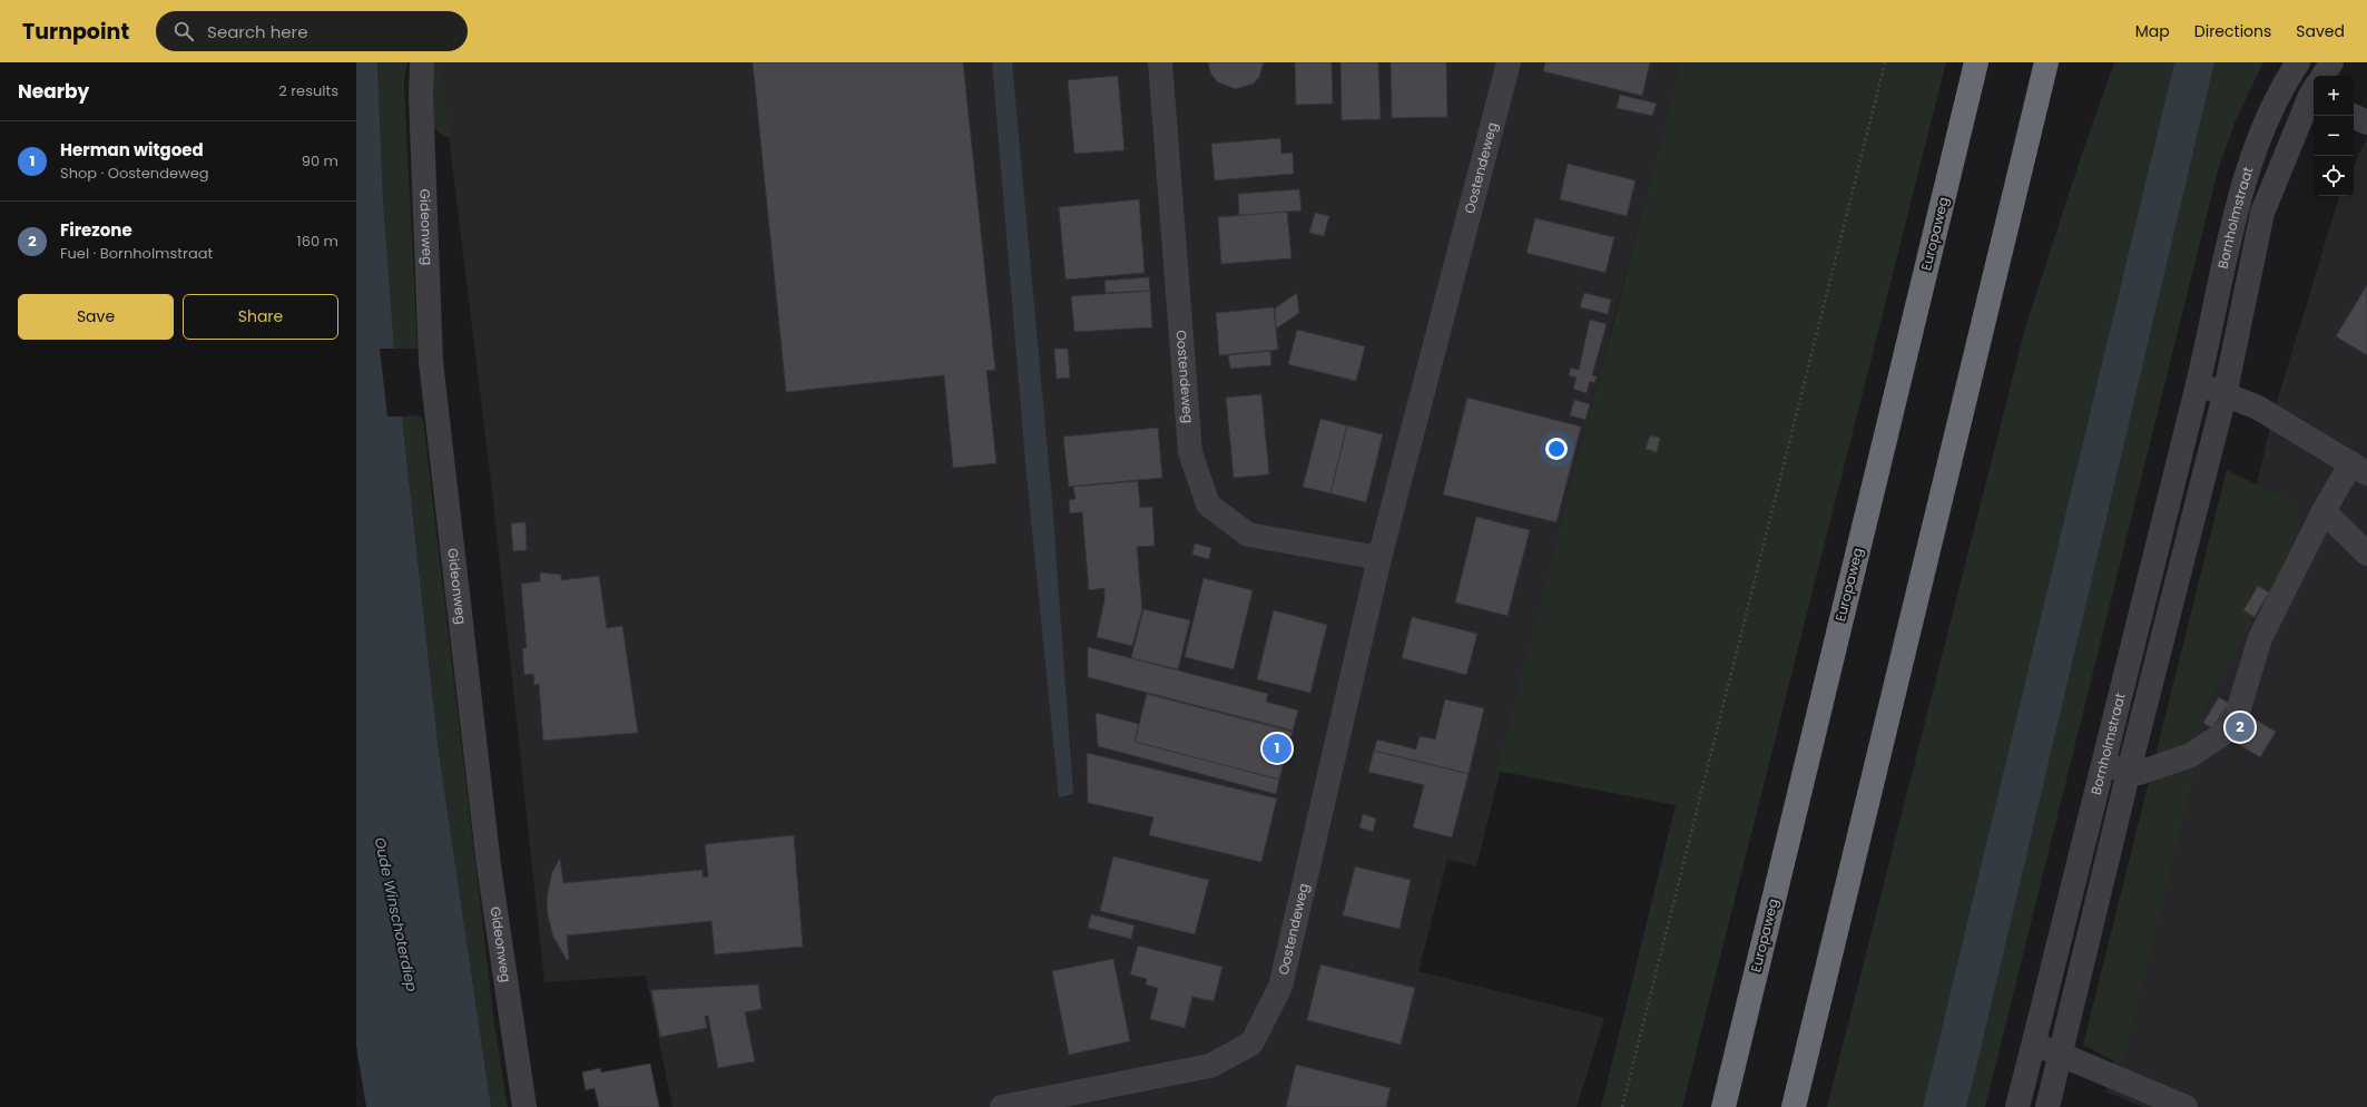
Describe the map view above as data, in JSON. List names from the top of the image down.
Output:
{
  "streets": {
    "highway": ["Europaweg"],
    "street": ["Oostendeweg", "Bornholmstraat", "Gideonweg"]
  },
  "water": ["Oude Winschoterdiep"],
  "page": {
    "header": "Turnpoint",
    "search": "Search here",
    "nav": ["Map", "Directions", "Saved"],
    "heading": ["Nearby", "2 results"],
    "map_buttons": ["+", "−"],
    "list": [
      {
        "mark": "1",
        "name": "Herman witgoed",
        "note": "Shop · Oostendeweg",
        "value": "90 m"
      },
      {
        "mark": "2",
        "name": "Firezone",
        "note": "Fuel · Bornholmstraat",
        "value": "160 m"
      }
    ],
    "buttons": ["Save", "Share"],
    "pins": ["2", "1"]
  }
}
